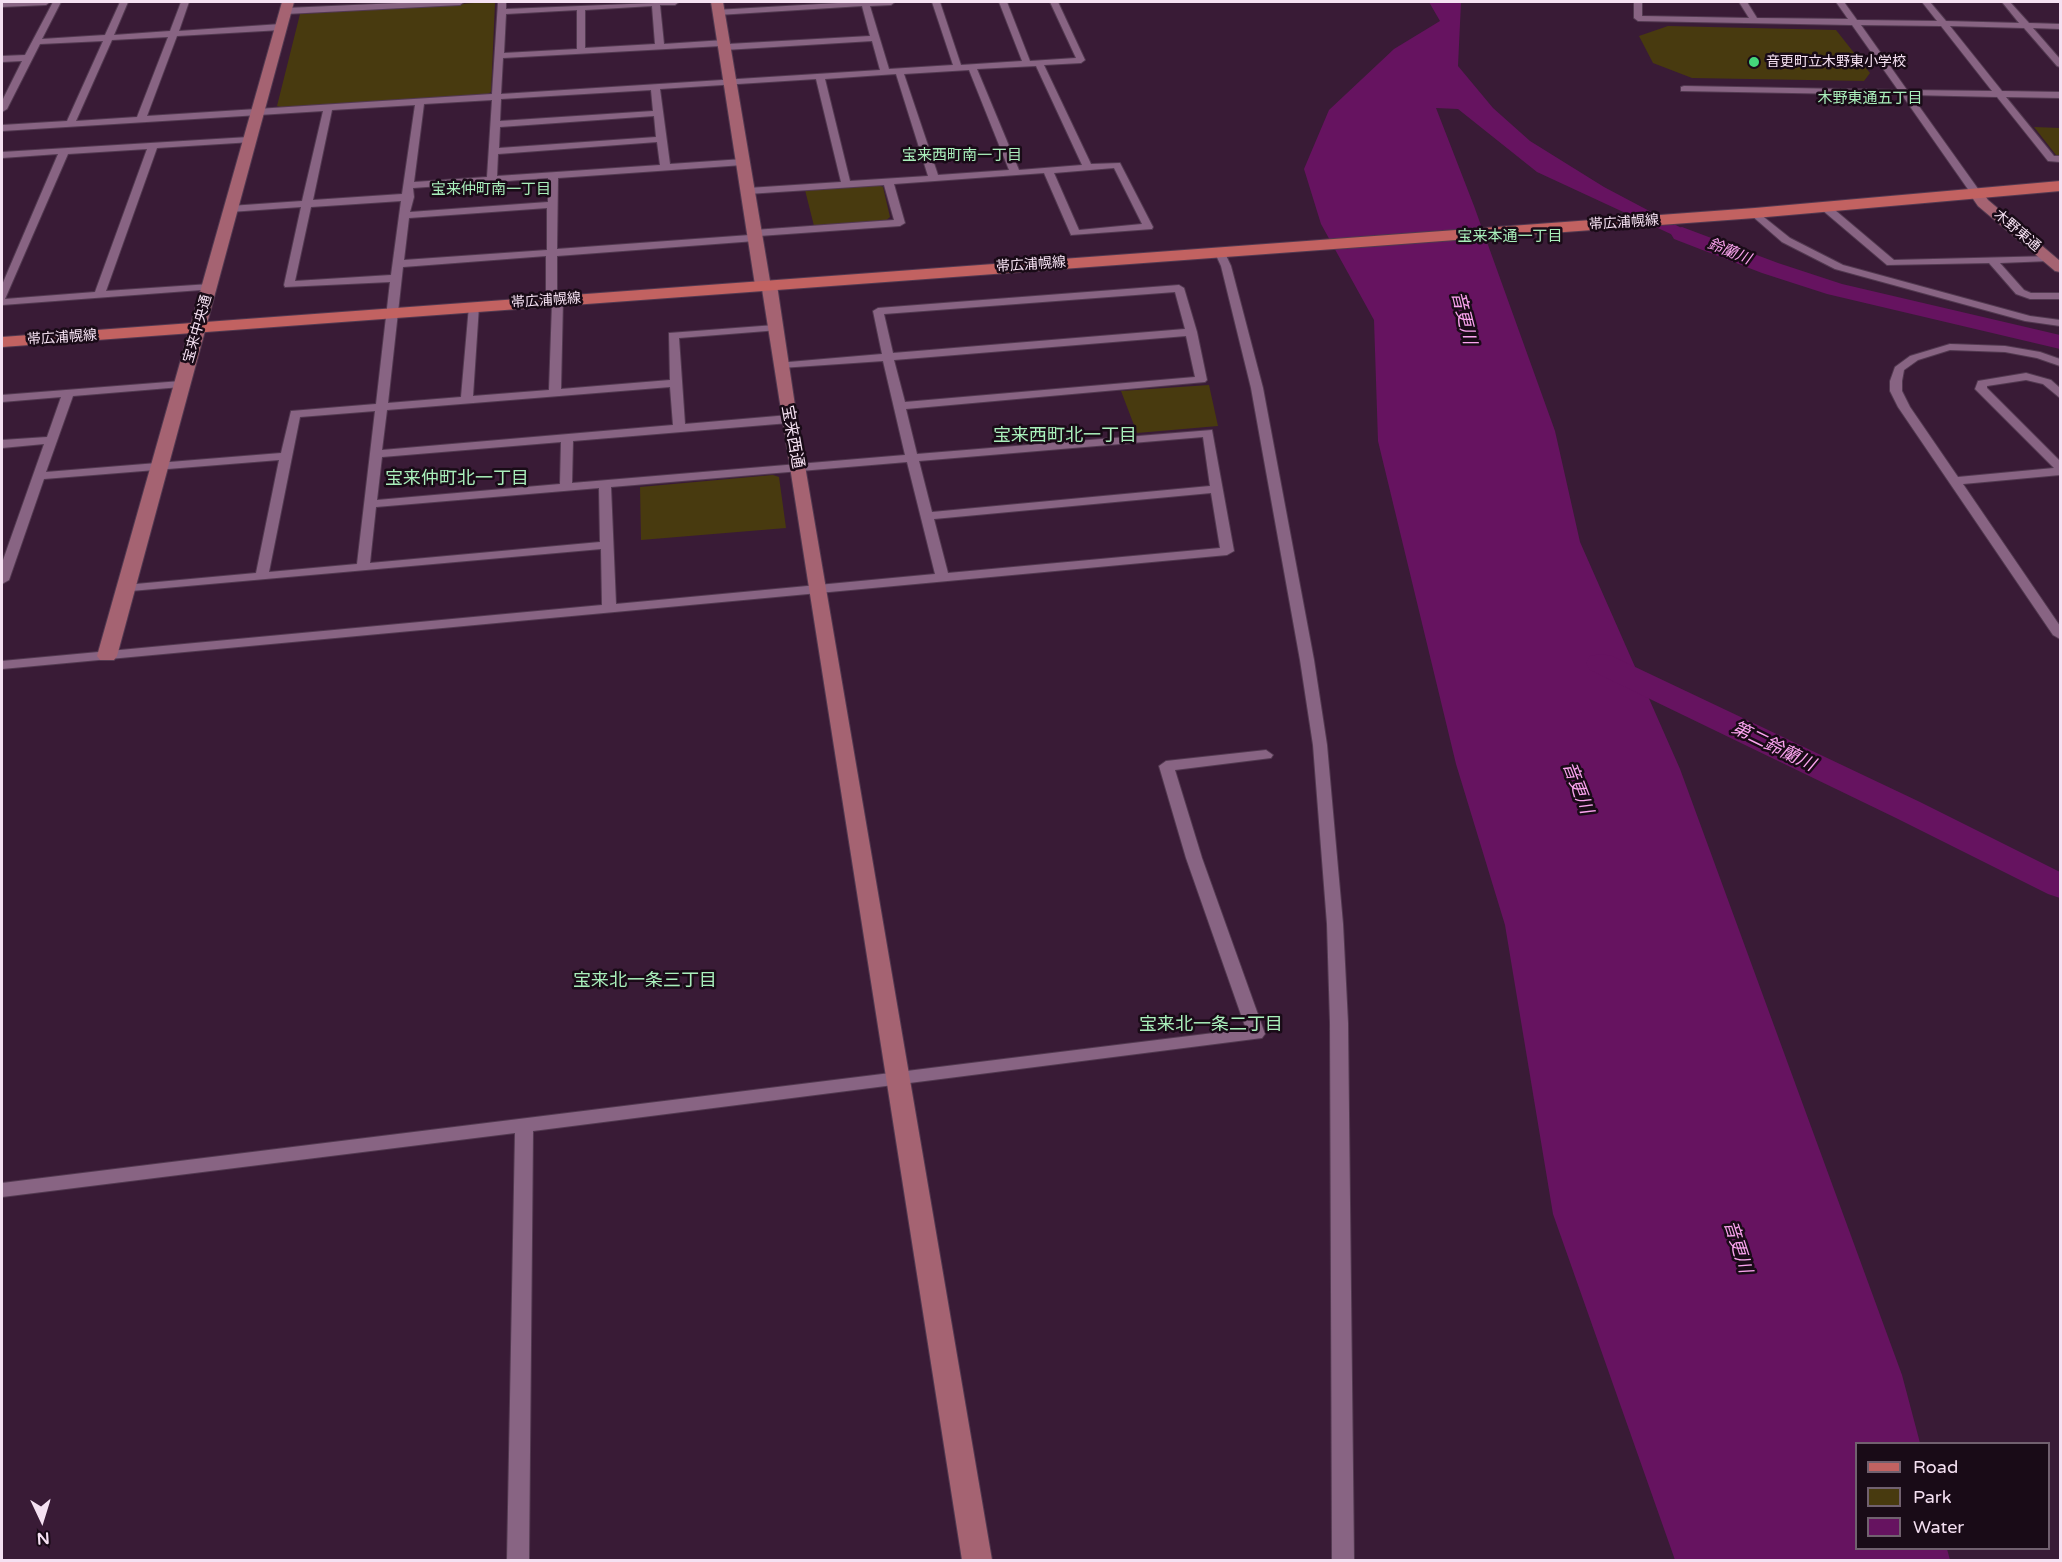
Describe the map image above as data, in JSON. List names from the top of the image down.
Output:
{
  "streets": {
    "main road": ["帯広浦幌線"],
    "street": ["木野東通", "宝来中央通", "宝来西通"]
  },
  "crossings": [
    ["帯広浦幌線", "木野東通"],
    ["帯広浦幌線", "宝来中央通"],
    ["帯広浦幌線", "宝来西通"]
  ],
  "districts": [
    "木野東通五丁目",
    "宝来西町南一丁目",
    "宝来仲町南一丁目",
    "宝来本通一丁目",
    "宝来西町北一丁目",
    "宝来仲町北一丁目",
    "宝来北一条三丁目",
    "宝来北一条二丁目"
  ],
  "water": ["鈴蘭川", "音更川", "第二鈴蘭川"],
  "places": ["音更町立木野東小学校"],
  "legend": ["Road", "Park", "Water"],
  "north": "bottom"
}
